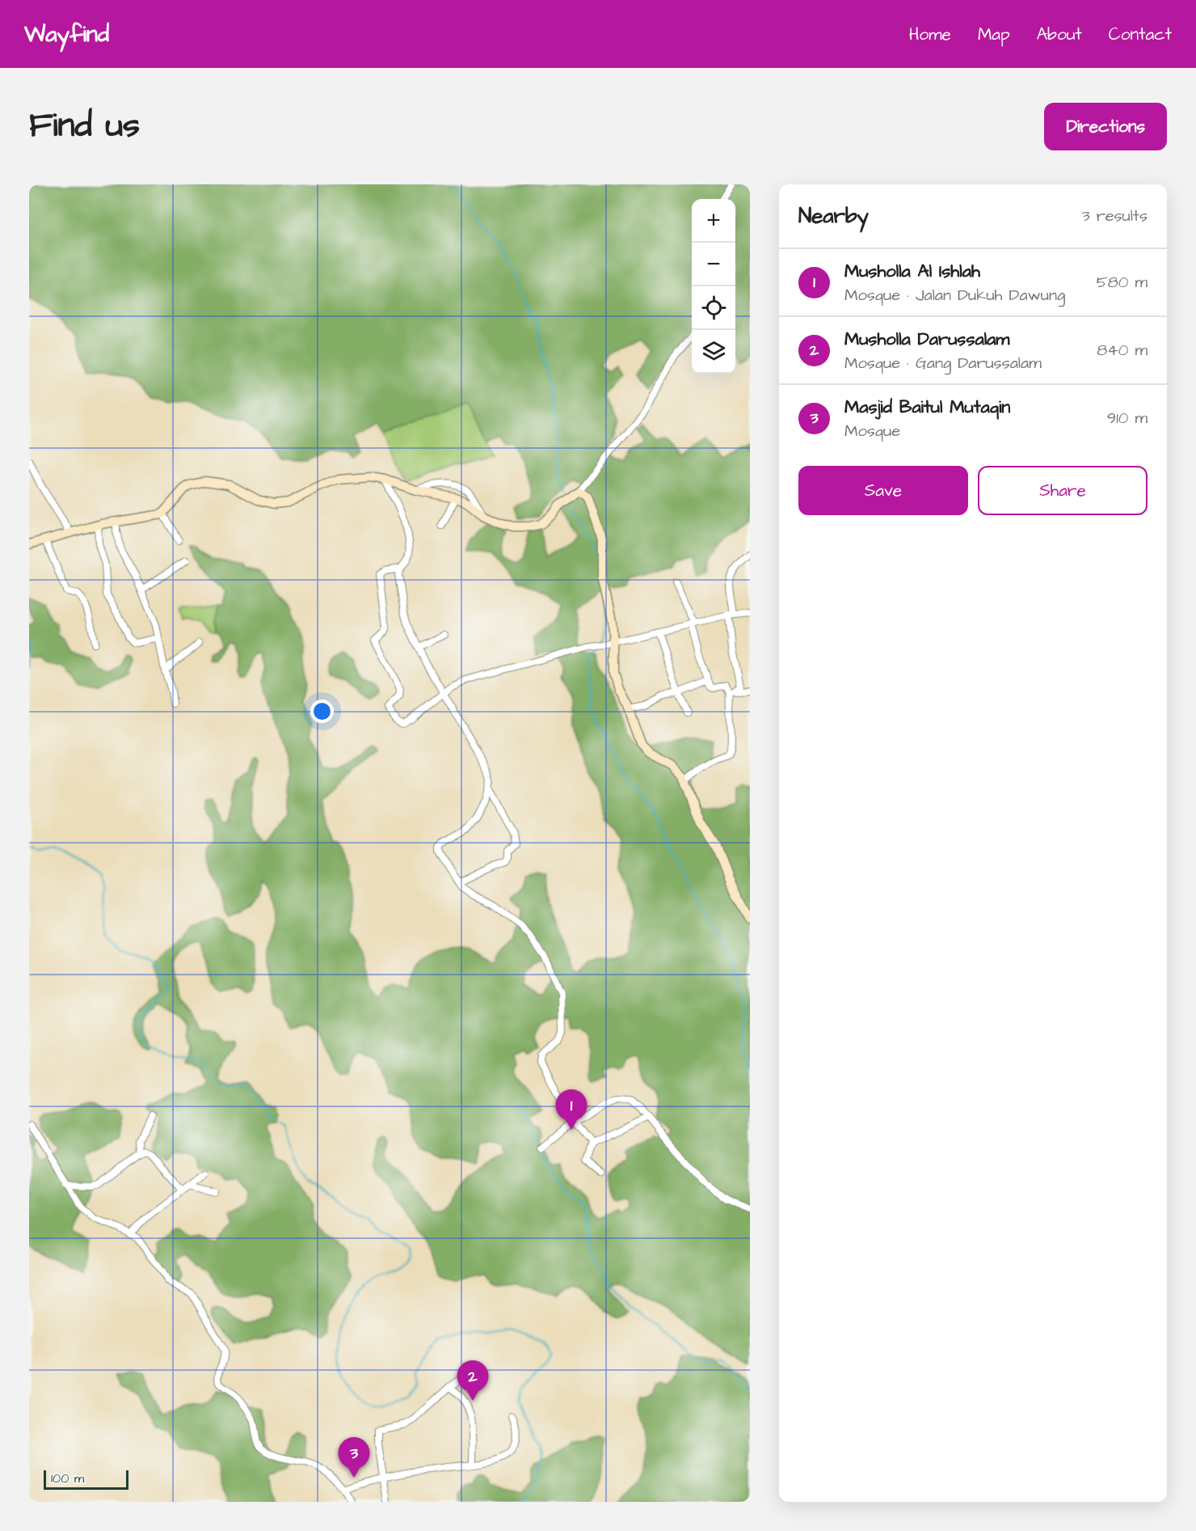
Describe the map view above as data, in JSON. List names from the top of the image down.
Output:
{
  "scale_bar": "100 m",
  "page": {
    "header": "Wayfind",
    "nav": [
      "Home",
      "Map",
      "About",
      "Contact"
    ],
    "title": "Find us",
    "buttons": [
      "Directions",
      ["Save", "Share"]
    ],
    "heading": ["Nearby", "3 results"],
    "map_buttons": ["+", "−"],
    "list": [
      {
        "mark": "1",
        "name": "Musholla Al Ishlah",
        "note": "Mosque · Jalan Dukuh Dawung",
        "value": "580 m"
      },
      {
        "mark": "2",
        "name": "Musholla Darussalam",
        "note": "Mosque · Gang Darussalam",
        "value": "840 m"
      },
      {
        "mark": "3",
        "name": "Masjid Baitul Mutaqin",
        "note": "Mosque",
        "value": "910 m"
      }
    ],
    "pins": ["1", "2", "3"],
    "scale": "100 m"
  }
}
